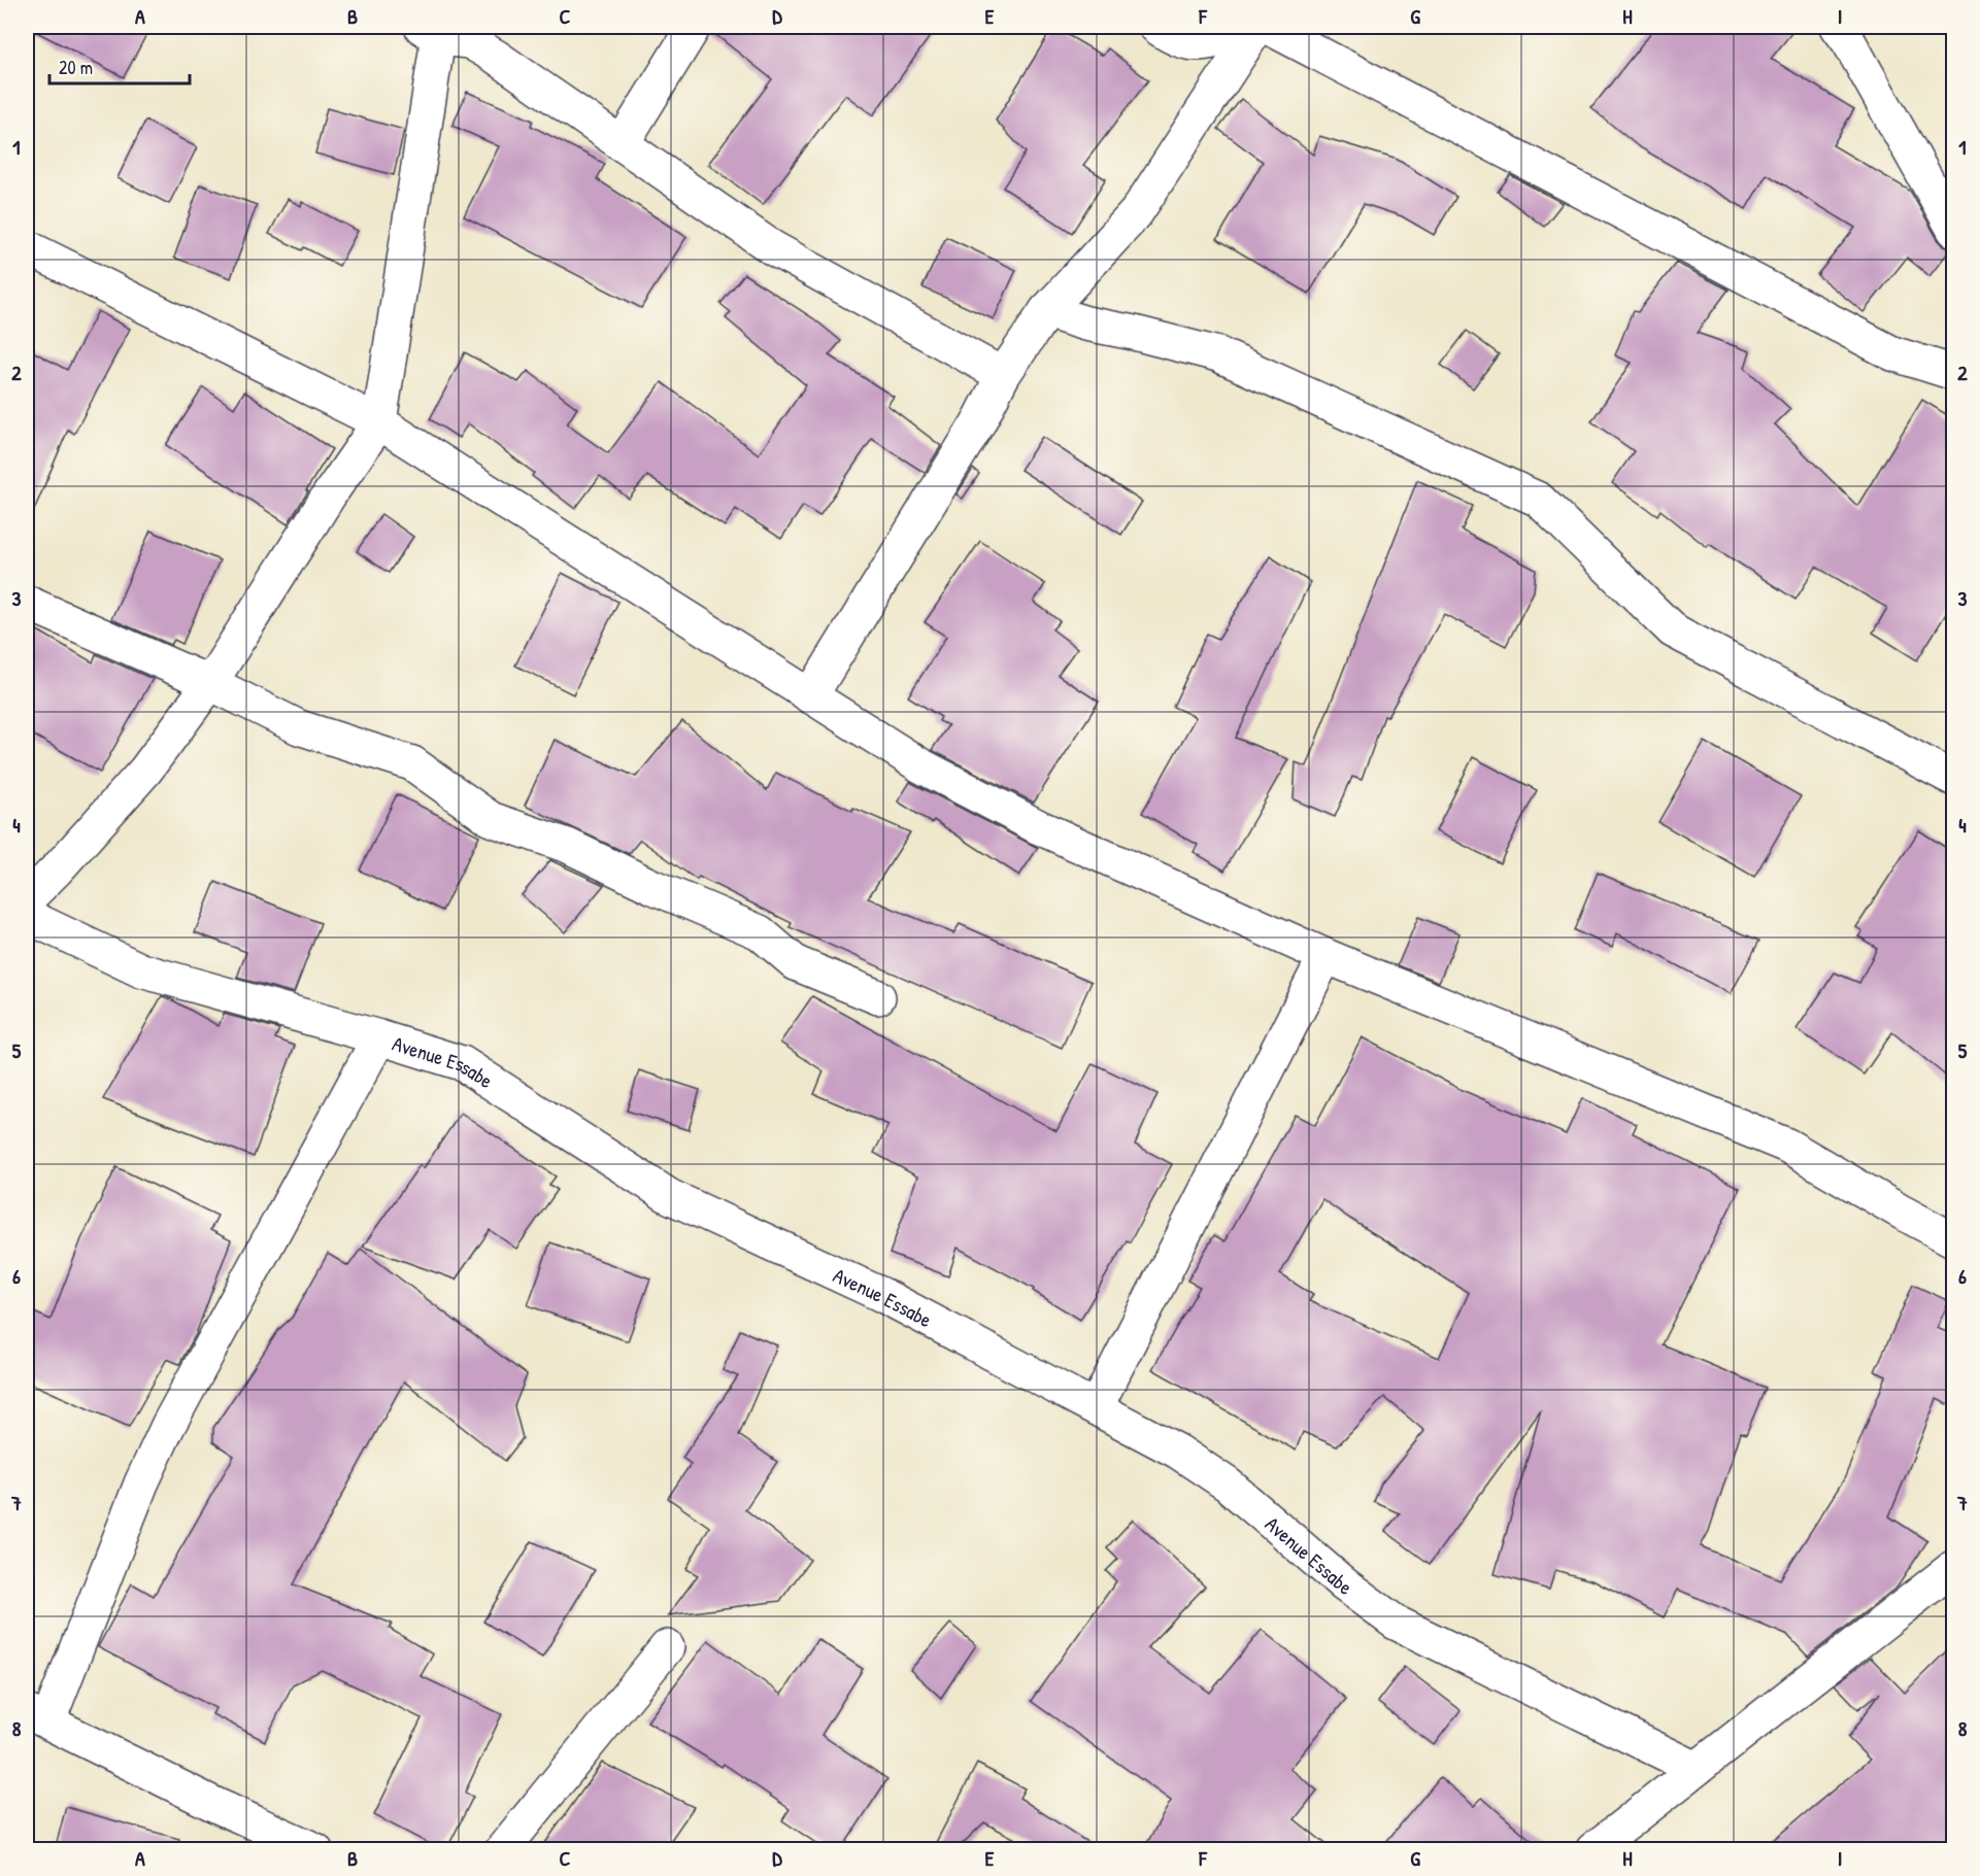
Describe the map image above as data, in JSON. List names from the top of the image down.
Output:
{
  "streets": {
    "street": ["Avenue Essabe"]
  },
  "scale_bar": "20 m",
  "grid": {
    "columns": [
      "A",
      "B",
      "C",
      "D",
      "E",
      "F",
      "G",
      "H",
      "I"
    ],
    "rows": [
      "1",
      "2",
      "3",
      "4",
      "5",
      "6",
      "7",
      "8"
    ]
  }
}
